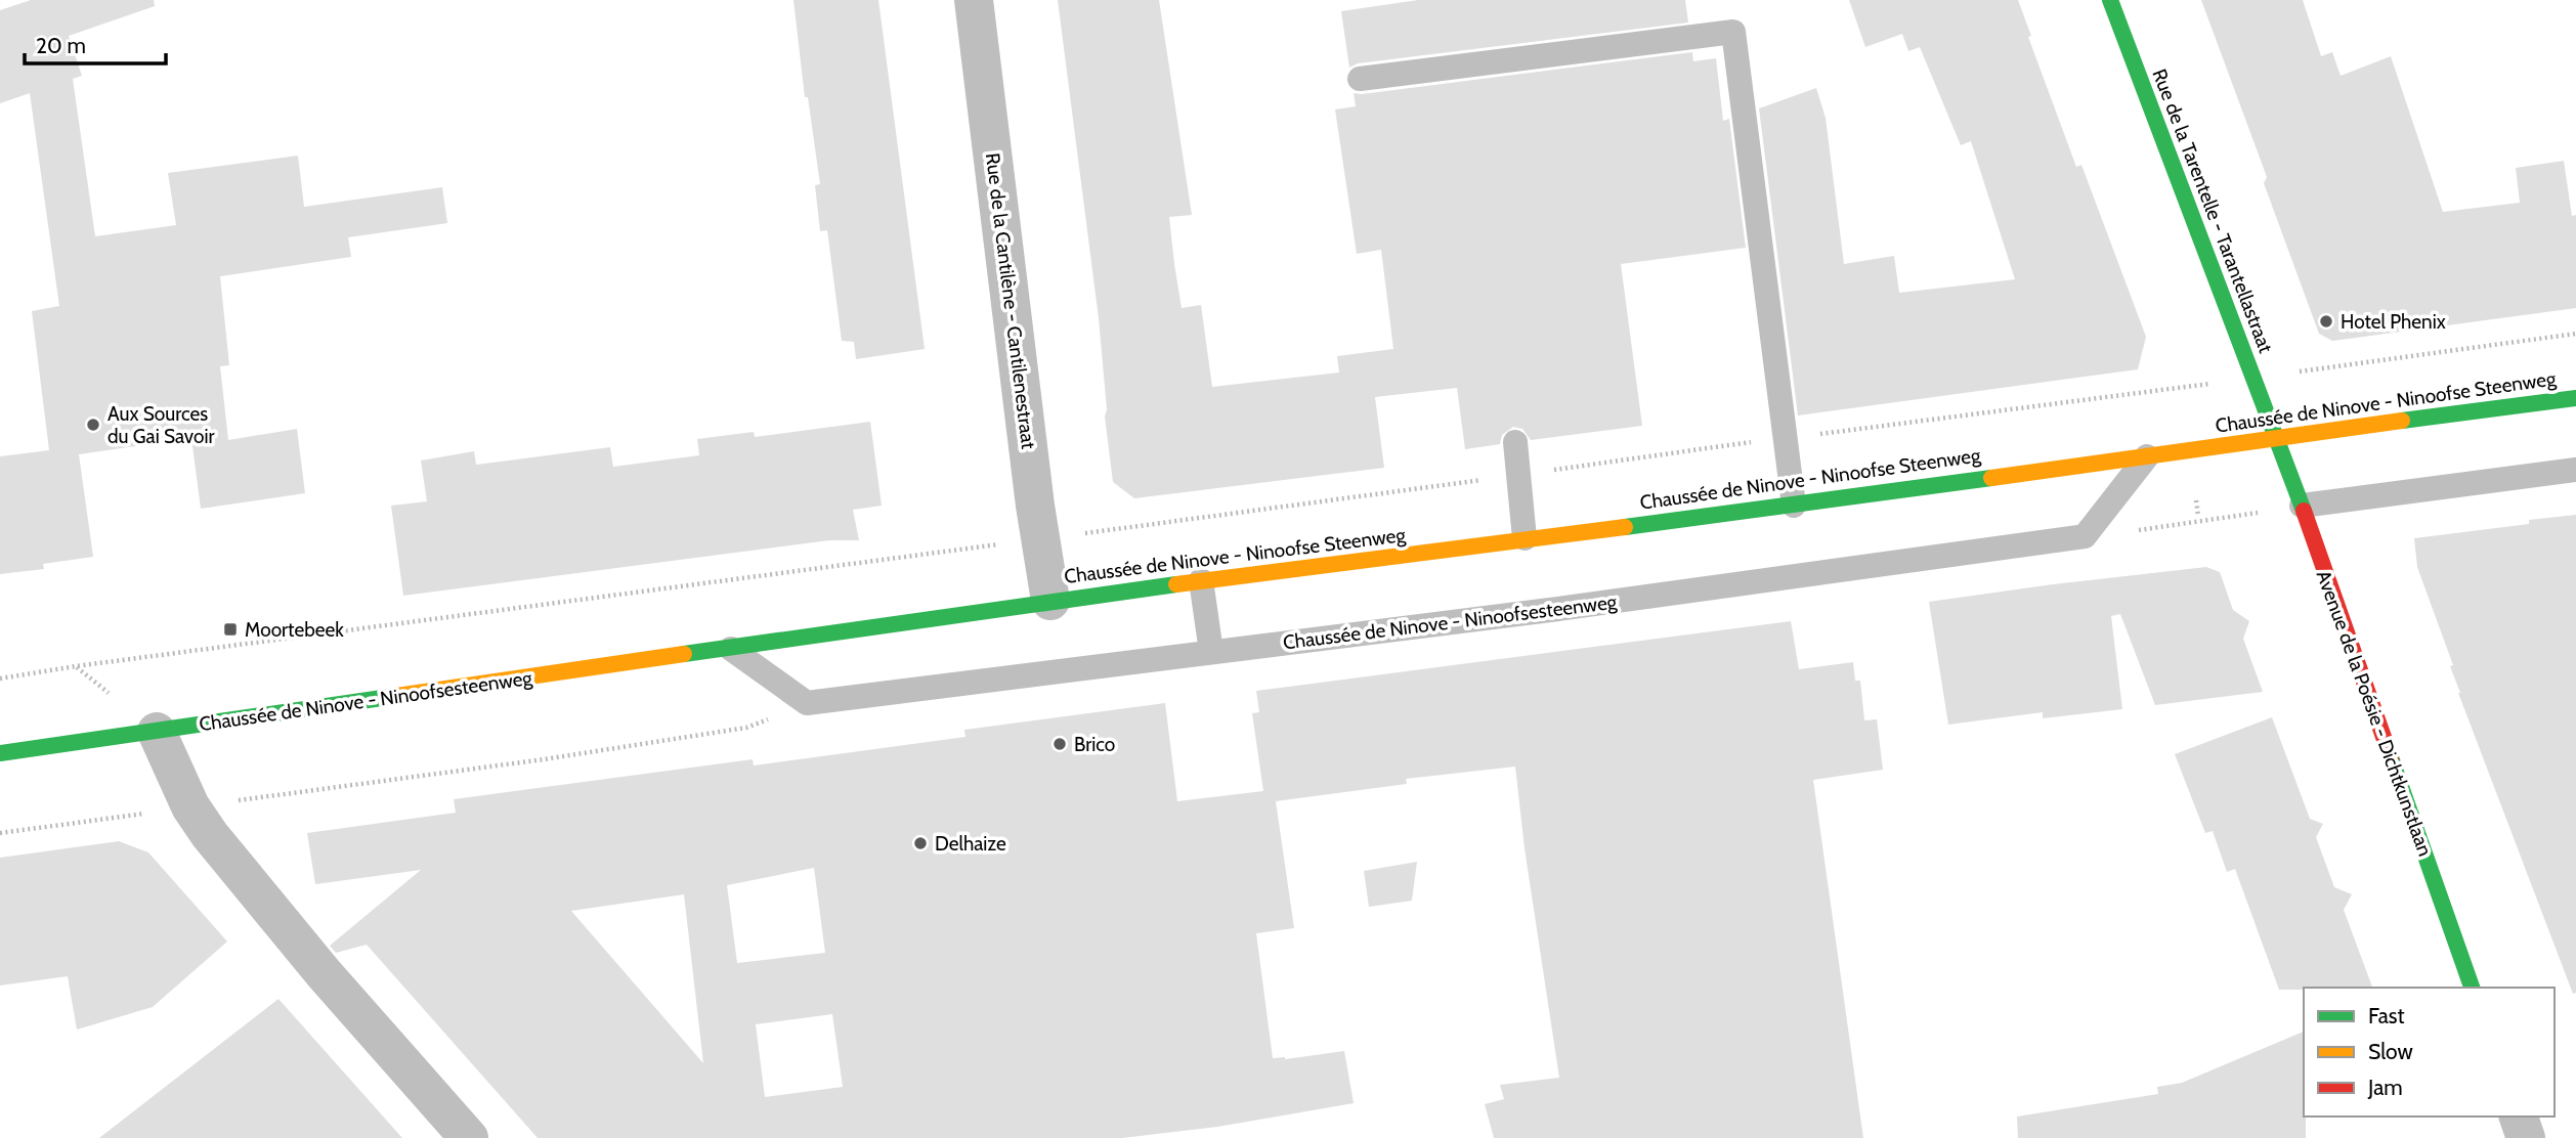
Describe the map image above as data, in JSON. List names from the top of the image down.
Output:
{
  "streets": {
    "main road": [
      "Rue de la Tarentelle - Tarantellastraat",
      "Chaussée de Ninove - Ninoofse Steenweg",
      "Chaussée de Ninove - Ninoofsesteenweg",
      "Avenue de la Poésie - Dichtkunstlaan"
    ],
    "street": ["Rue de la Cantilène - Cantilenestraat"]
  },
  "crossings": [
    ["Rue de la Tarentelle - Tarantellastraat", "Chaussée de Ninove - Ninoofse Steenweg"],
    ["Rue de la Tarentelle - Tarantellastraat", "Avenue de la Poésie - Dichtkunstlaan"],
    ["Rue de la Cantilène - Cantilenestraat", "Chaussée de Ninove - Ninoofse Steenweg"],
    ["Rue de la Cantilène - Cantilenestraat", "Chaussée de Ninove - Ninoofsesteenweg"],
    ["Chaussée de Ninove - Ninoofse Steenweg", "Chaussée de Ninove - Ninoofsesteenweg"],
    ["Chaussée de Ninove - Ninoofse Steenweg", "Avenue de la Poésie - Dichtkunstlaan"]
  ],
  "places": {
    "other": [
      "Hotel Phenix",
      "Aux Sources du Gai Savoir",
      "Brico",
      "Delhaize"
    ],
    "transit": ["Moortebeek"]
  },
  "legend": ["Fast", "Slow", "Jam"],
  "scale_bar": "20 m"
}
